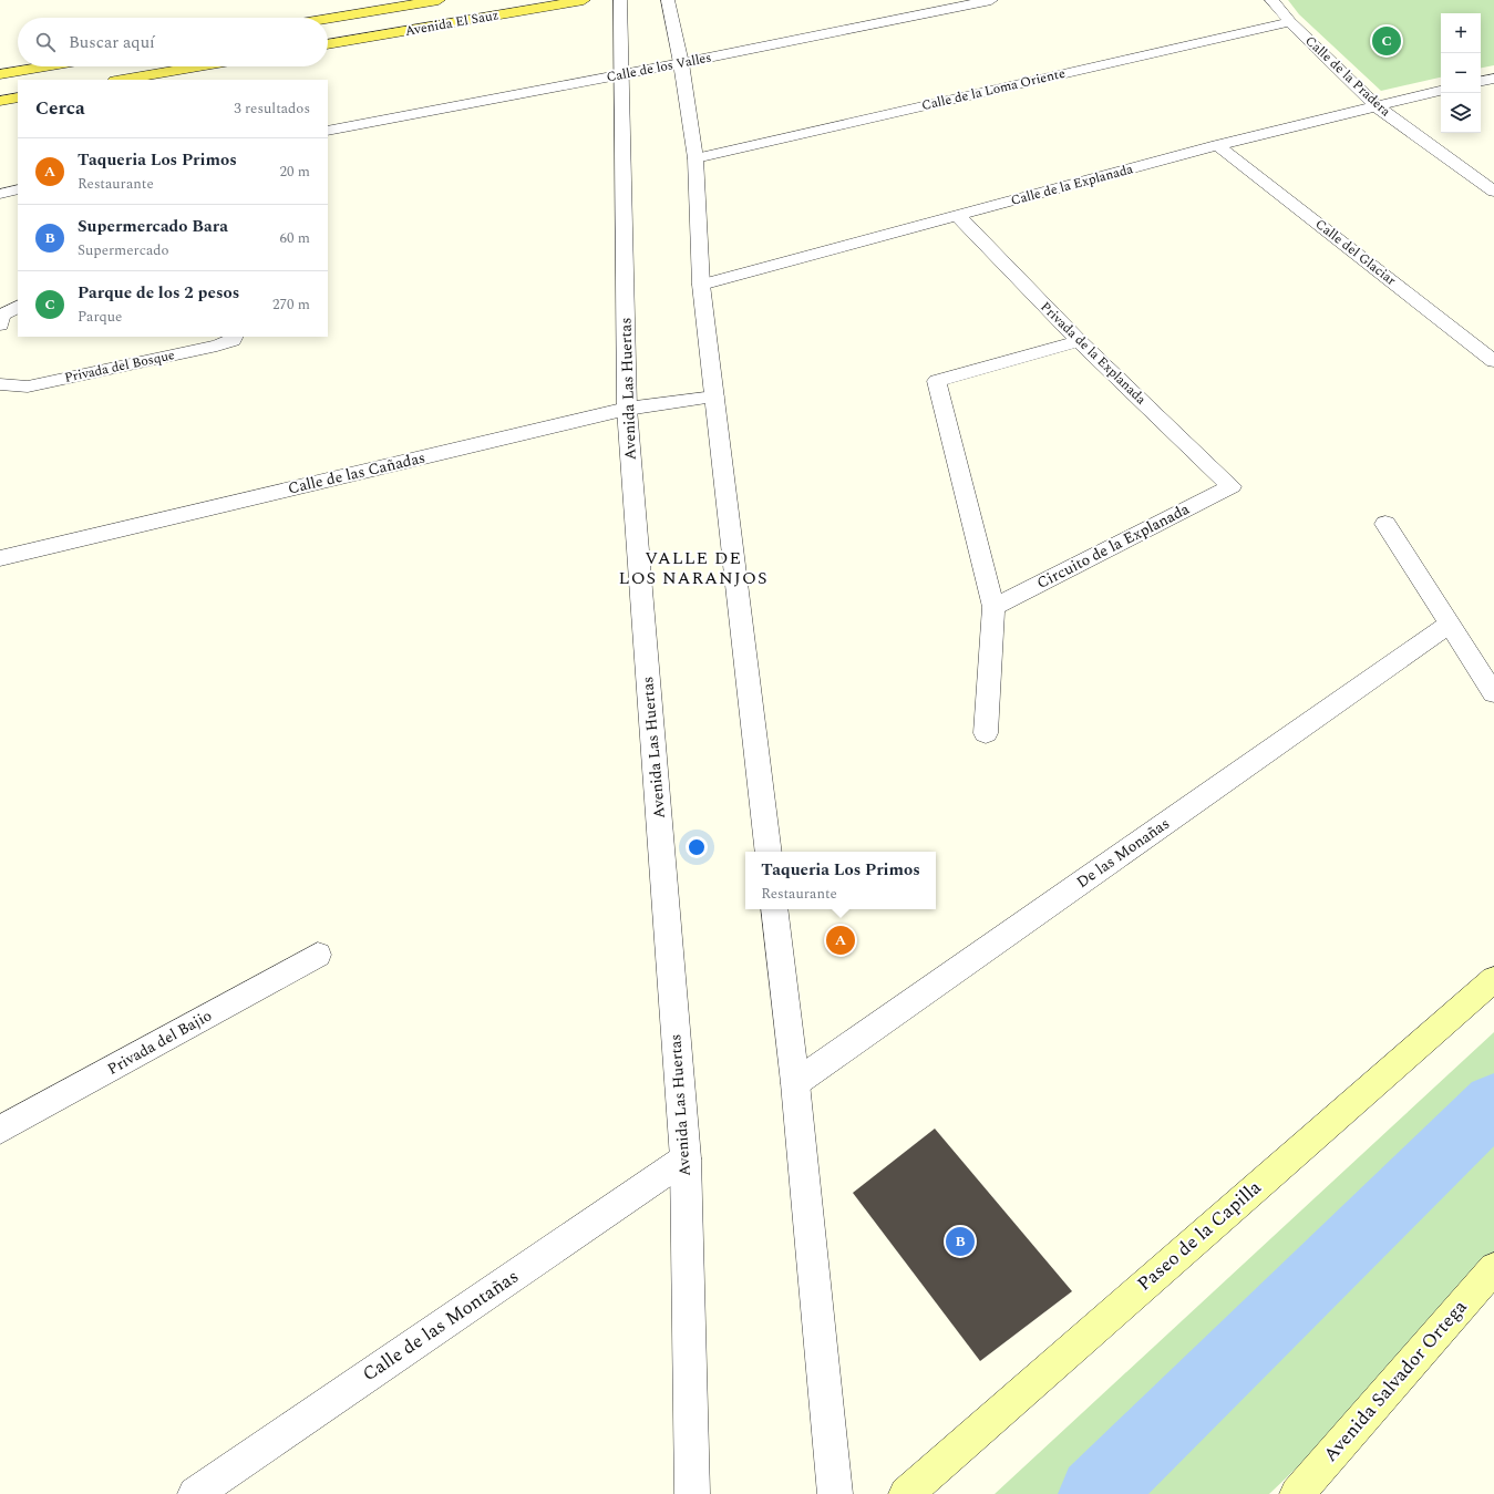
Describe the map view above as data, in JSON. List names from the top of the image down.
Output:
{
  "streets": {
    "main road": ["Avenida El Sauz", "Paseo de la Capilla", "Avenida Salvador Ortega"],
    "street": [
      "Calle de los Valles",
      "Calle de la Pradera",
      "Calle de la Loma Oriente",
      "Calle de la Explanada",
      "Calle del Glaciar",
      "Privada de la Explanada",
      "Privada del Bosque",
      "Avenida Las Huertas",
      "Calle de las Cañadas",
      "Circuito de la Explanada",
      "De las Monañas",
      "Privada del Bajio",
      "Calle de las Montañas"
    ]
  },
  "crossings": [
    ["Calle de los Valles", "Avenida Las Huertas"],
    ["Calle de la Pradera", "Calle de la Loma Oriente"],
    ["Calle de la Pradera", "Calle de la Explanada"],
    ["Calle de la Explanada", "Calle del Glaciar"],
    ["Calle de la Explanada", "Privada de la Explanada"],
    ["Privada de la Explanada", "Circuito de la Explanada"],
    ["Avenida Las Huertas", "Calle de las Cañadas"],
    ["Avenida Las Huertas", "Calle de las Montañas"]
  ],
  "districts": ["VALLE DE LOS NARANJOS"],
  "page": {
    "map_buttons": ["+", "−"],
    "search": "Buscar aquí",
    "pins": ["C", "A", "B"],
    "heading": ["Cerca", "3 resultados"],
    "list": [
      {
        "mark": "A",
        "name": "Taqueria Los Primos",
        "note": "Restaurante",
        "value": "20 m"
      },
      {
        "mark": "B",
        "name": "Supermercado Bara",
        "note": "Supermercado",
        "value": "60 m"
      },
      {
        "mark": "C",
        "name": "Parque de los 2 pesos",
        "note": "Parque",
        "value": "270 m"
      }
    ],
    "popup": ["Taqueria Los Primos", "Restaurante"]
  }
}
